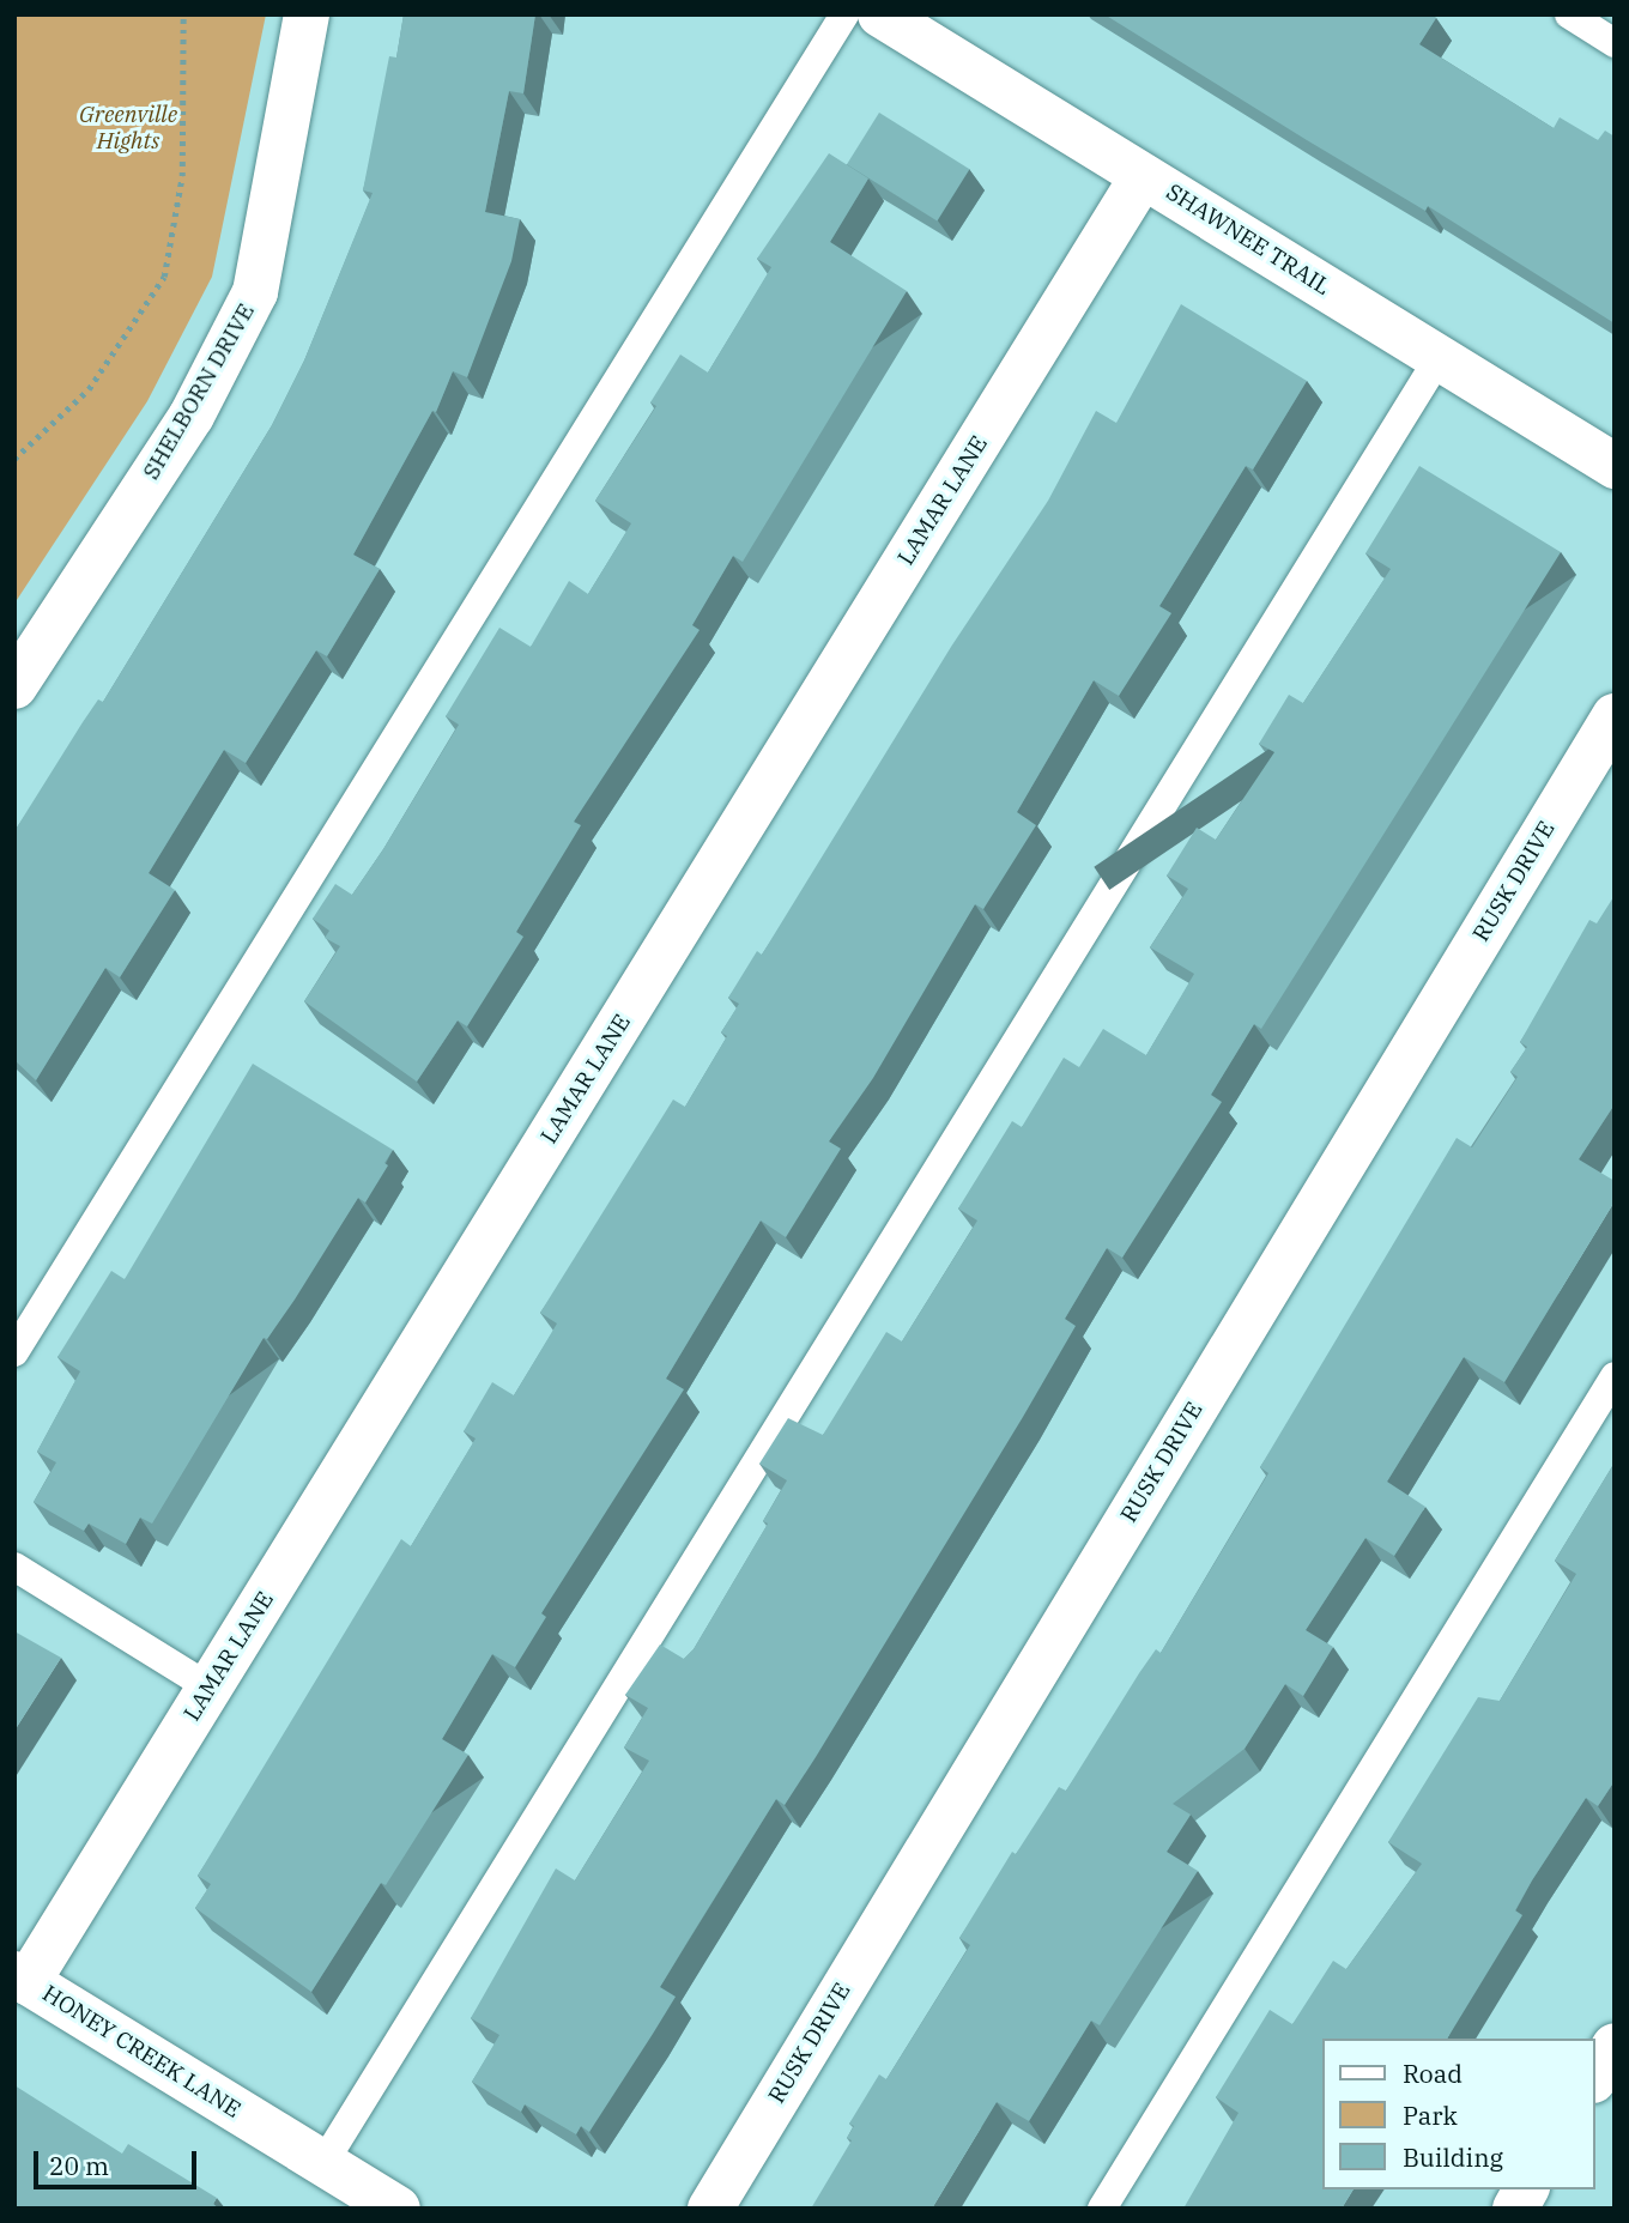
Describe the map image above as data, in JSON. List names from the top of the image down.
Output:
{
  "streets": {
    "street": [
      "SHAWNEE TRAIL",
      "SHELBORN DRIVE",
      "LAMAR LANE",
      "RUSK DRIVE",
      "HONEY CREEK LANE"
    ]
  },
  "crossings": [
    ["SHAWNEE TRAIL", "LAMAR LANE"],
    ["LAMAR LANE", "HONEY CREEK LANE"]
  ],
  "parks": ["Greenville Hights"],
  "legend": ["Road", "Park", "Building"],
  "scale_bar": "20 m"
}
